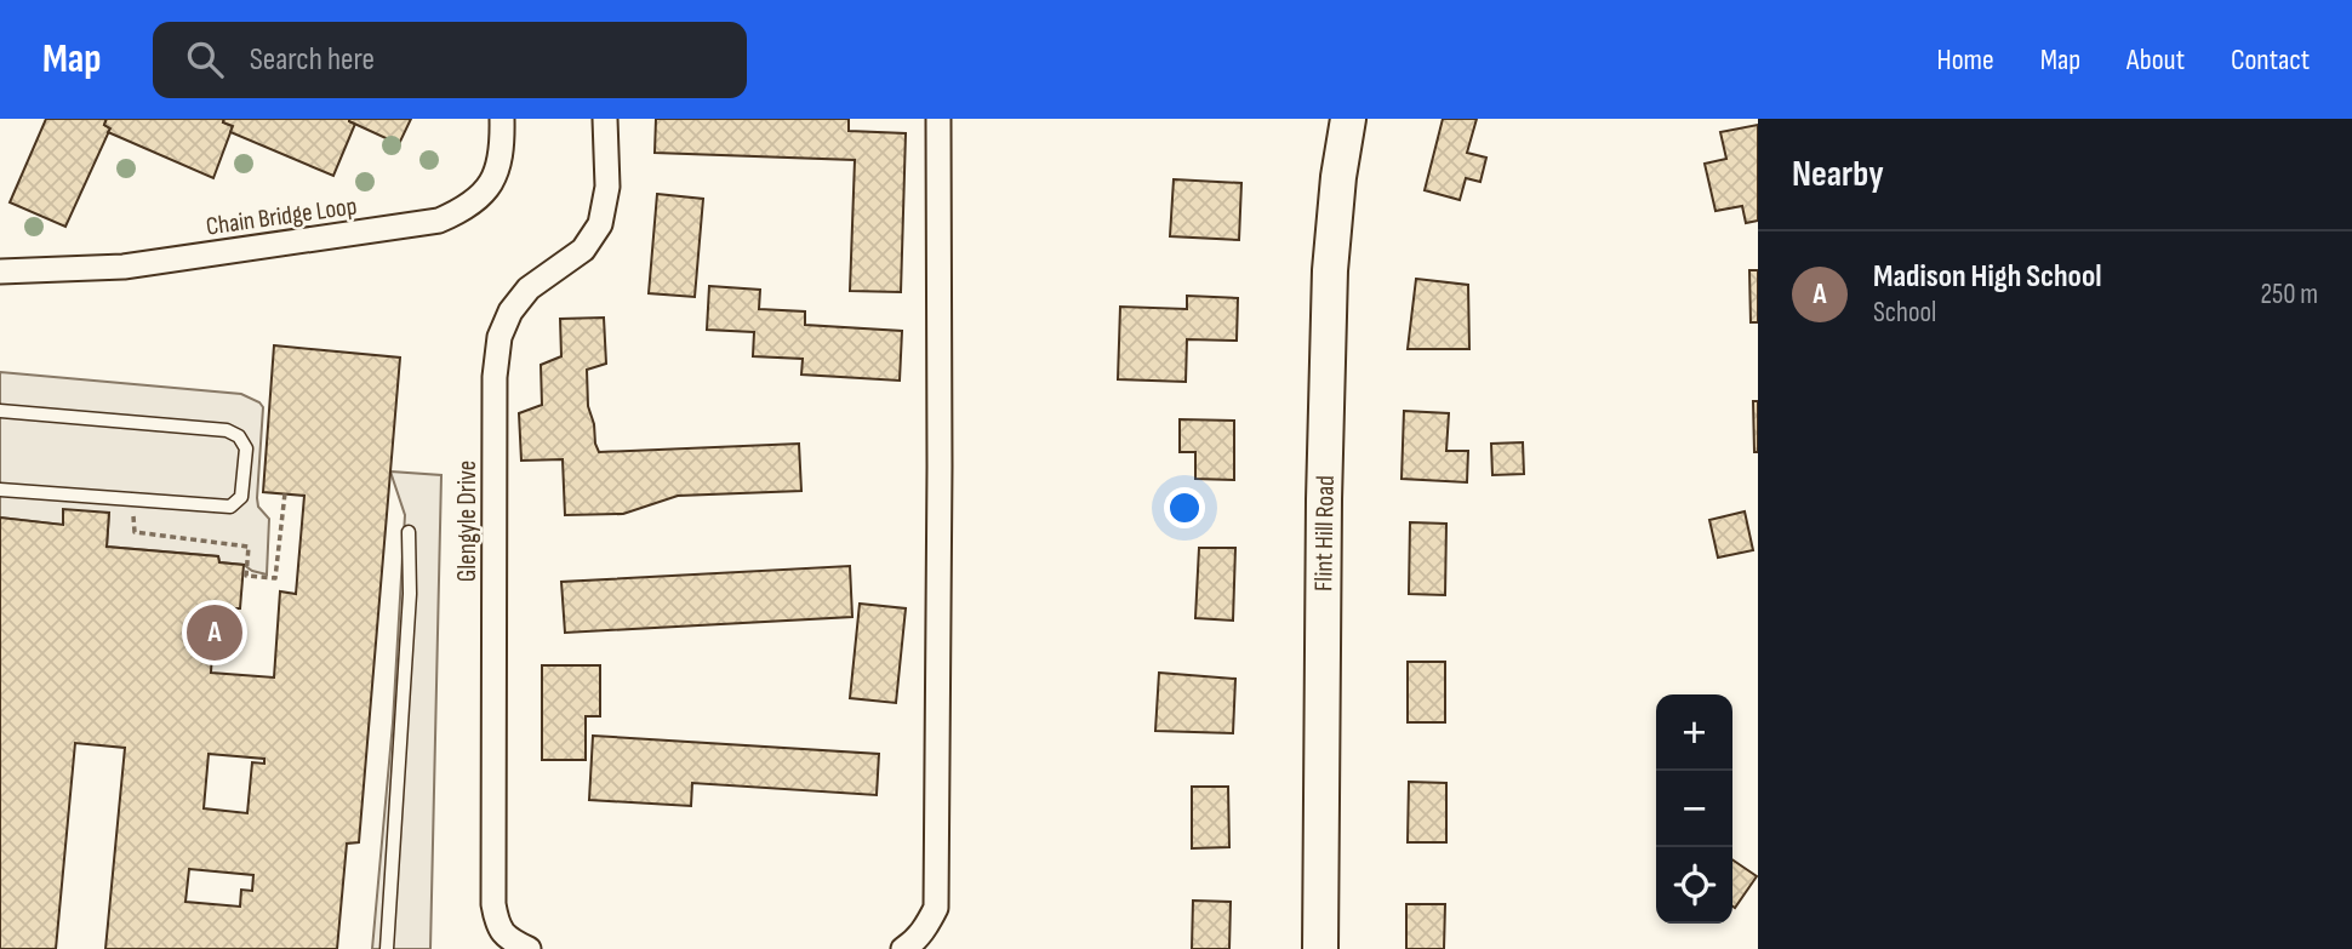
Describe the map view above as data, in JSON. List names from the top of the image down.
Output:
{
  "streets": {
    "street": ["Chain Bridge Loop", "Glengyle Drive", "Flint Hill Road"]
  },
  "page": {
    "header": "Map",
    "search": "Search here",
    "nav": [
      "Home",
      "Map",
      "About",
      "Contact"
    ],
    "heading": "Nearby",
    "list": [
      {
        "mark": "A",
        "name": "Madison High School",
        "note": "School",
        "value": "250 m"
      }
    ],
    "pins": "A",
    "map_buttons": ["+", "−"]
  }
}
